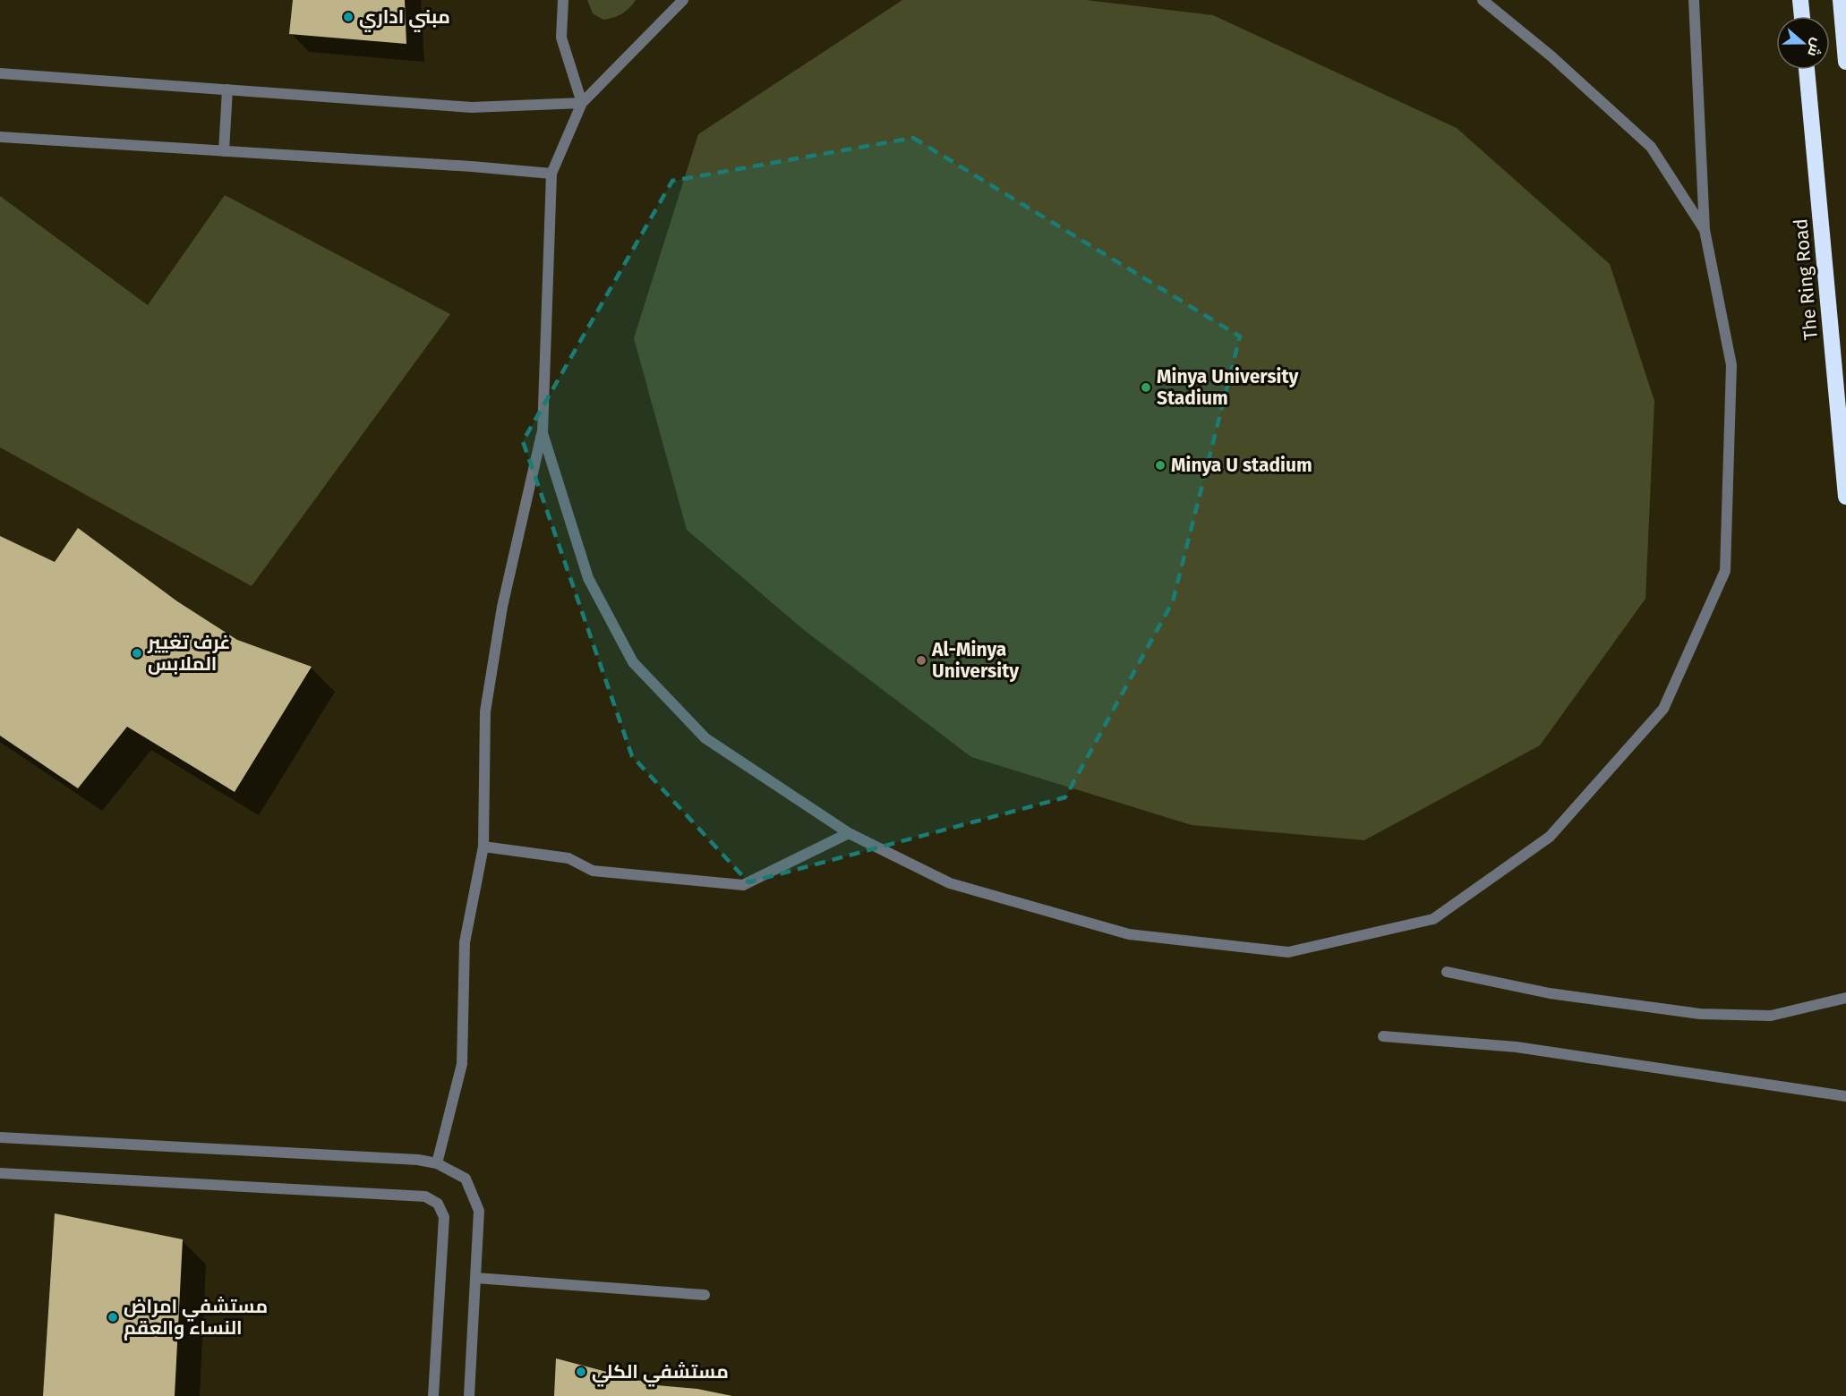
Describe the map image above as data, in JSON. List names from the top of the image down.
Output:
{
  "streets": {
    "highway": ["The Ring Road"]
  },
  "places": [
    "مبني اداري",
    "Minya University Stadium",
    "Minya U stadium",
    "غرف تغيير الملابس",
    "Al-Minya University",
    "مستشفي امراض النساء والعقم",
    "مستشفي الكلي"
  ],
  "north": "right"
}
